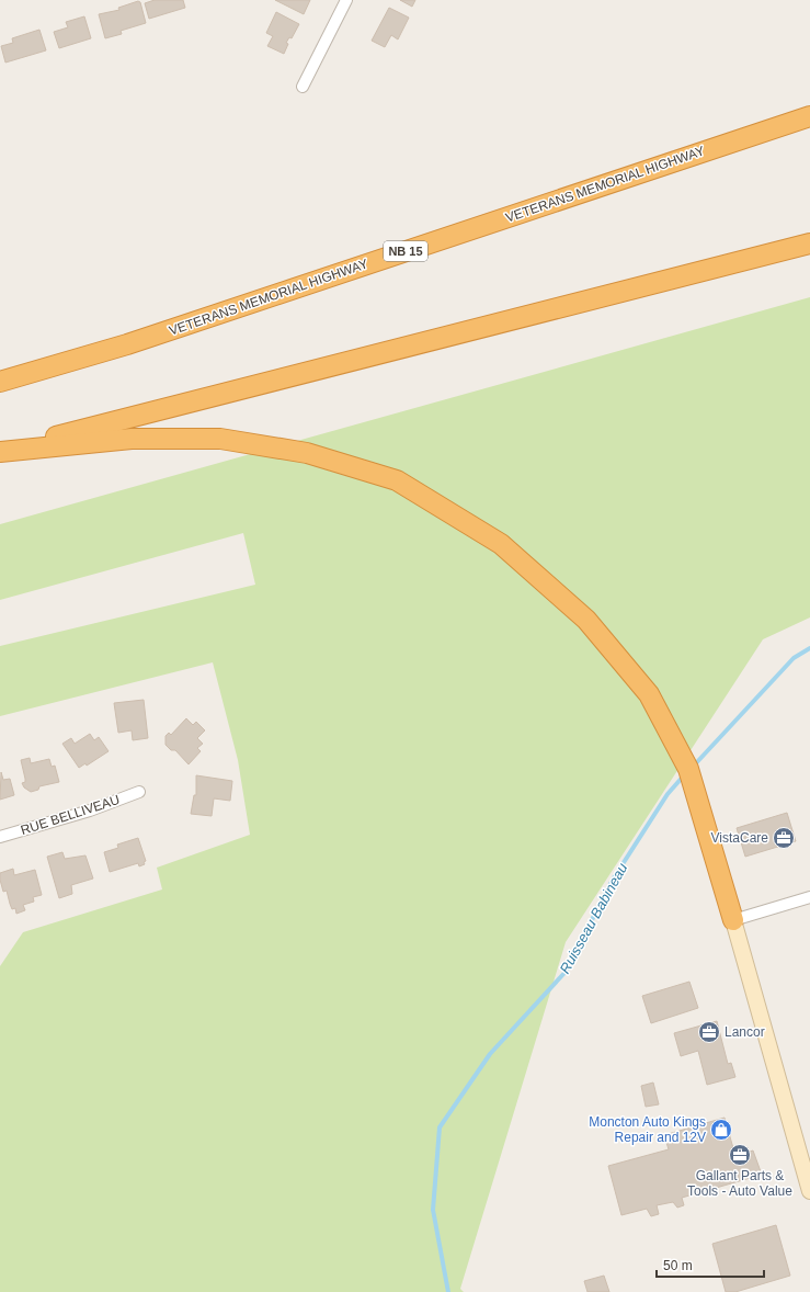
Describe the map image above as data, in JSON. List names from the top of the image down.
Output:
{
  "streets": {
    "highway": ["VETERANS MEMORIAL HIGHWAY", "NB 15"],
    "street": ["RUE BELLIVEAU"]
  },
  "water": ["Ruisseau Babineau"],
  "places": {
    "office": ["VistaCare", "Lancor", "Gallant Parts & Tools - Auto Value"],
    "shop": ["Moncton Auto Kings Repair and 12V"]
  },
  "scale_bar": "50 m"
}
